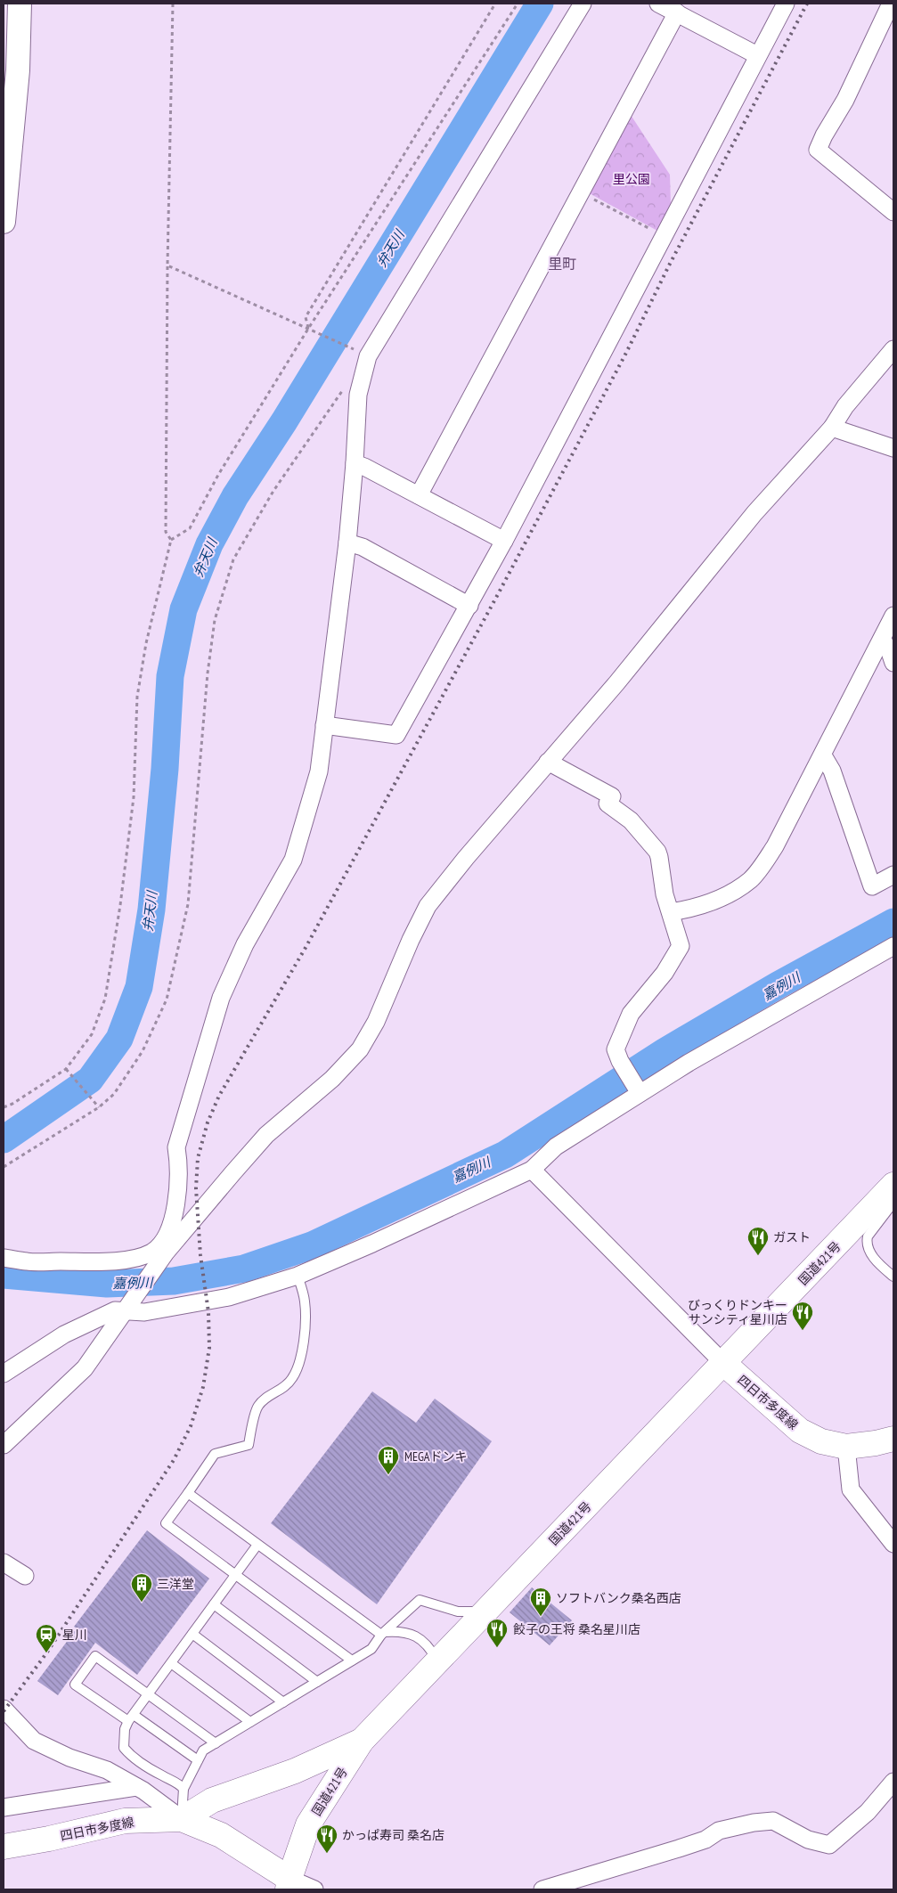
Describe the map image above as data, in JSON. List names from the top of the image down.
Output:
{
  "streets": {
    "main road": ["国道421号", "四日市多度線"]
  },
  "crossings": [
    ["国道421号", "四日市多度線"]
  ],
  "districts": ["里町"],
  "water": ["弁天川", "嘉例川"],
  "parks": ["里公園"],
  "places": {
    "restaurant": [
      "ガスト",
      "びっくりドンキー サンシティ星川店",
      "餃子の王将 桑名星川店",
      "かっぱ寿司 桑名店"
    ],
    "building": ["MEGAドンキ", "三洋堂", "ソフトバンク桑名西店"],
    "station": ["星川"]
  }
}
